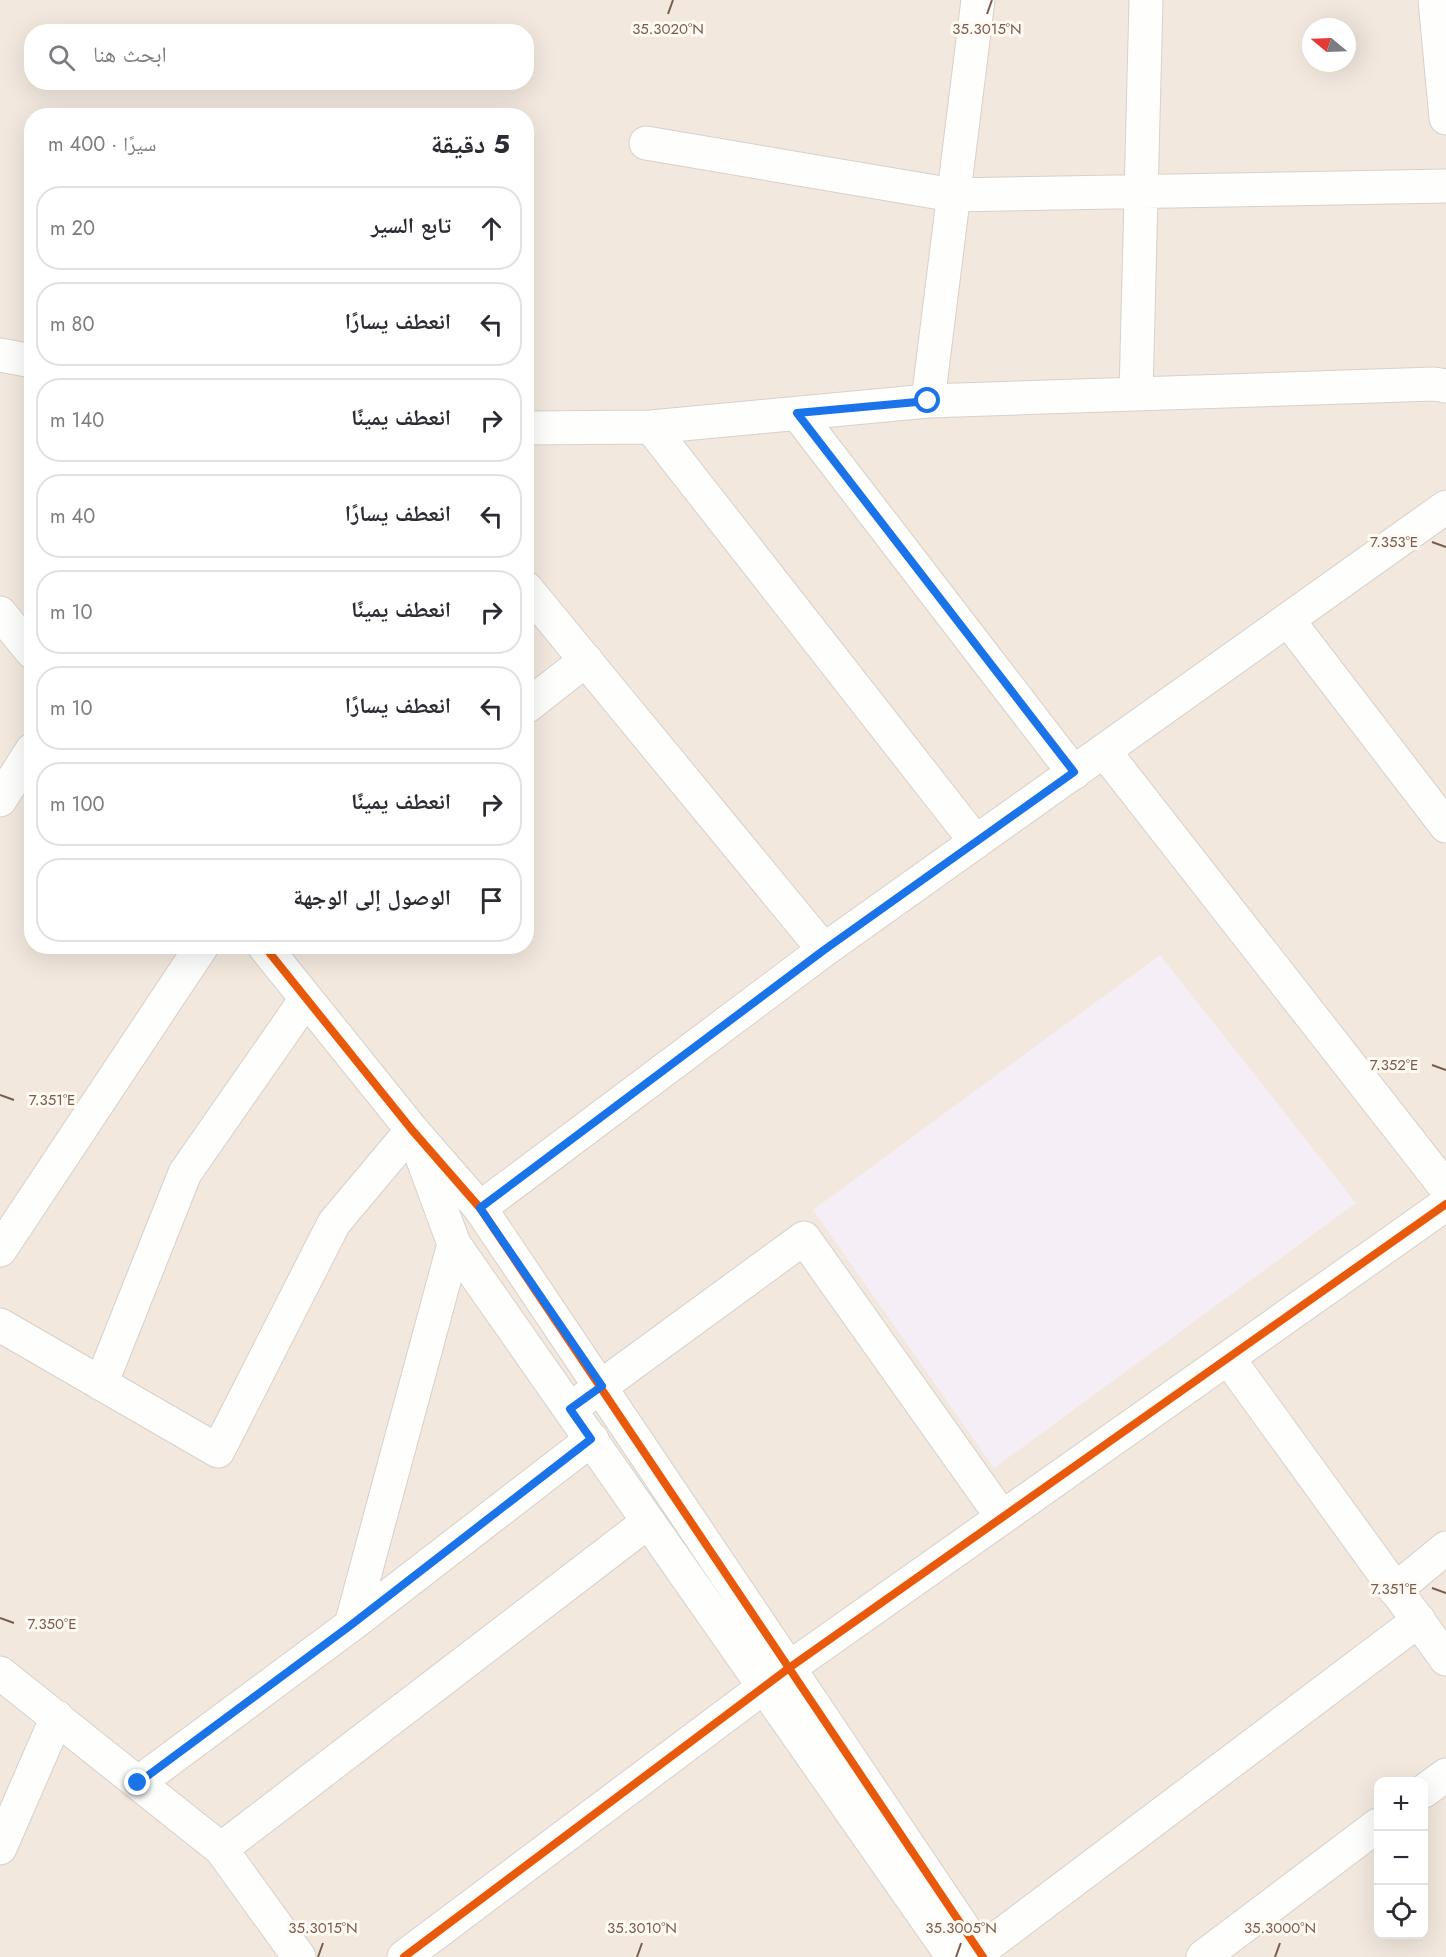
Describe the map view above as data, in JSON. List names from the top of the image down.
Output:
{
  "north": "left",
  "page": {
    "search": "ابحث هنا",
    "heading": ["5 دقيقة", "سيرًا · 400 m"],
    "list": [
      ["تابع السير", "20 m"],
      ["انعطف يسارًا", "80 m"],
      ["انعطف يمينًا", "140 m"],
      ["انعطف يسارًا", "40 m"],
      ["انعطف يمينًا", "10 m"],
      ["انعطف يسارًا", "10 m"],
      ["انعطف يمينًا", "100 m"],
      "الوصول إلى الوجهة"
    ],
    "map_buttons": ["+", "−"]
  },
  "coordinates": [
    "35.3020°N",
    "35.3015°N",
    "7.353°E",
    "7.352°E",
    "7.351°E",
    "7.350°E",
    "35.3010°N",
    "35.3005°N",
    "35.3000°N"
  ]
}
